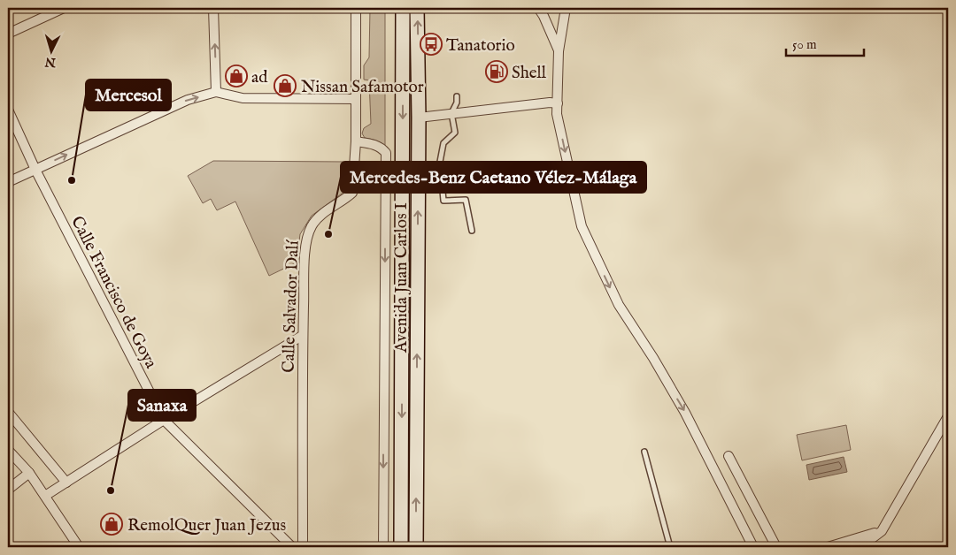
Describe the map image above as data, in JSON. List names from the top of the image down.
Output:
{
  "streets": {
    "street": ["Avenida Juan Carlos I", "Calle Francisco de Goya", "Calle Salvador Dalí"]
  },
  "places": {
    "bus stop": ["Tanatorio"],
    "fuel station": ["Shell"],
    "shop": ["ad", "Nissan Safamotor", "RemolQuer Juan Jezus"],
    "other": ["Mercesol", "Mercedes-Benz Caetano Vélez-Málaga", "Sanaxa"]
  },
  "scale_bar": "50 m",
  "north": "bottom"
}
